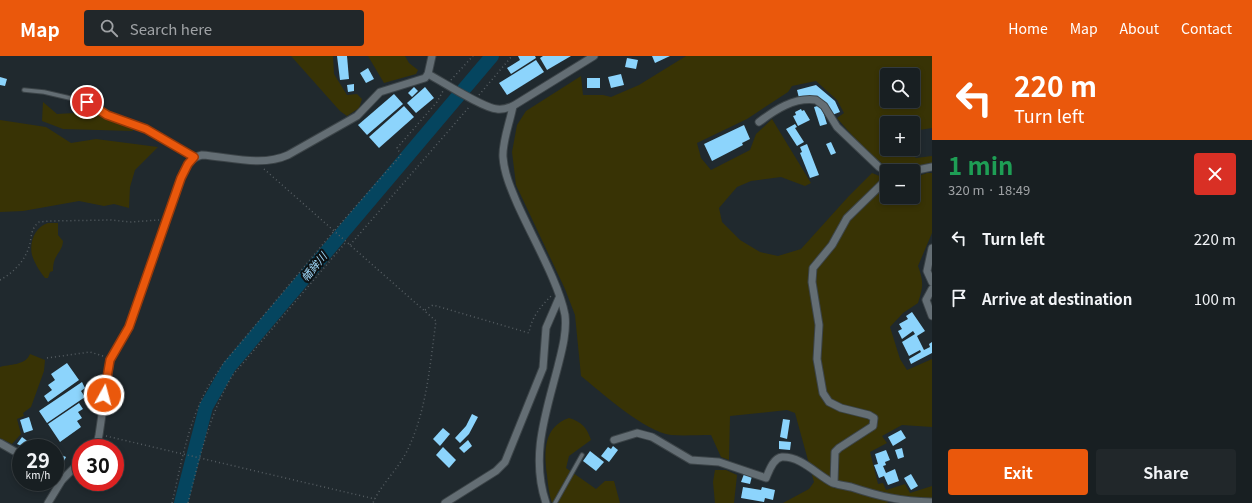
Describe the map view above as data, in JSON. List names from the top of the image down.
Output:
{
  "water": ["幡鉾川"],
  "page": {
    "header": "Map",
    "search": "Search here",
    "nav": [
      "Home",
      "Map",
      "About",
      "Contact"
    ],
    "turn": ["220 m", "Turn left"],
    "map_buttons": ["+", "−"],
    "heading": ["1 min", "320 m · 18:49"],
    "list": [
      {
        "name": "Turn left",
        "value": "220 m"
      },
      {
        "name": "Arrive at destination",
        "value": "100 m"
      }
    ],
    "speed": "29 km/h",
    "limit": "30",
    "buttons": ["Exit", "Share"]
  }
}
